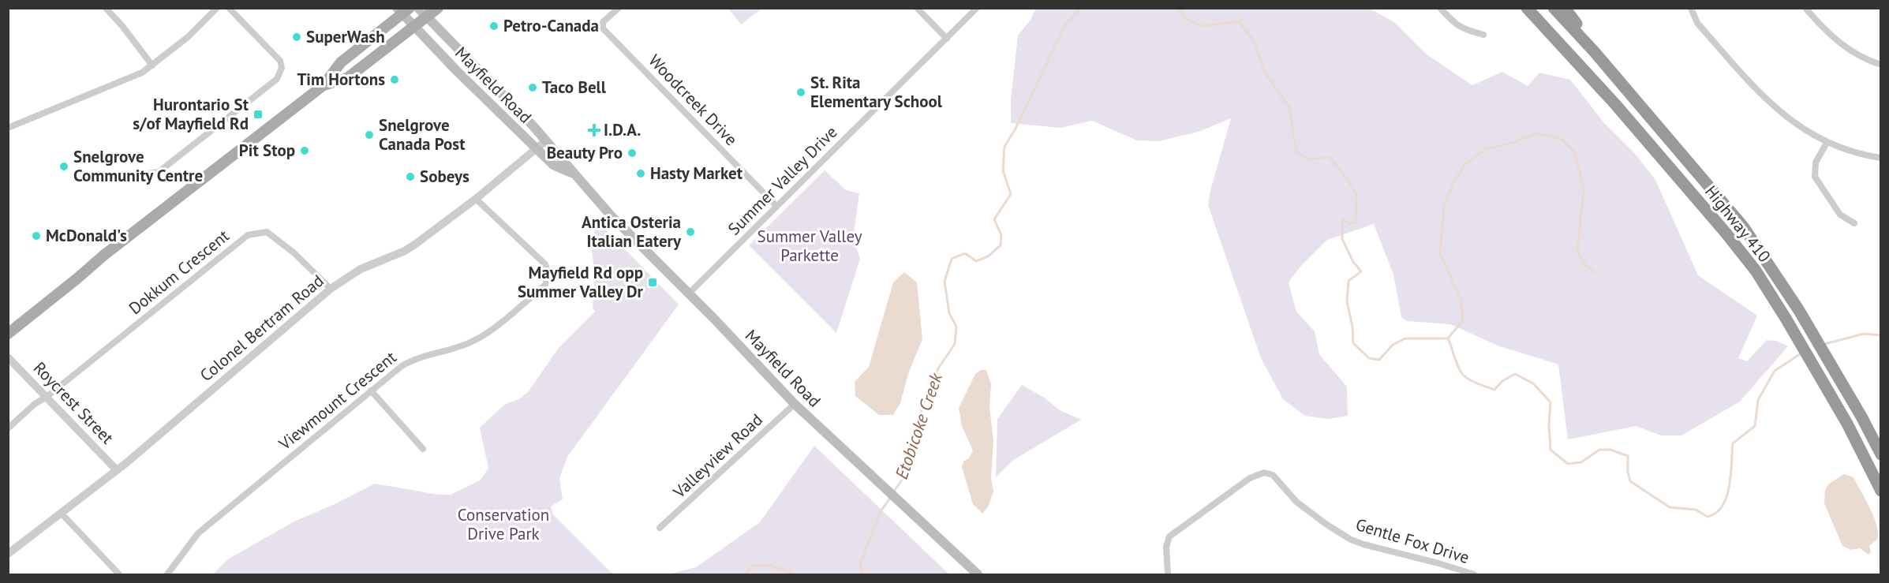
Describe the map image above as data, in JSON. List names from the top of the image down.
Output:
{
  "streets": {
    "highway": ["Highway 410"],
    "main road": ["Mayfield Road"],
    "street": [
      "Woodcreek Drive",
      "Summer Valley Drive",
      "Dokkum Crescent",
      "Colonel Bertram Road",
      "Viewmount Crescent",
      "Roycrest Street",
      "Valleyview Road",
      "Gentle Fox Drive"
    ]
  },
  "crossings": [
    ["Mayfield Road", "Summer Valley Drive"],
    ["Mayfield Road", "Colonel Bertram Road"],
    ["Mayfield Road", "Valleyview Road"],
    ["Woodcreek Drive", "Summer Valley Drive"],
    ["Dokkum Crescent", "Colonel Bertram Road"],
    ["Dokkum Crescent", "Roycrest Street"],
    ["Colonel Bertram Road", "Viewmount Crescent"],
    ["Colonel Bertram Road", "Roycrest Street"]
  ],
  "water": ["Etobicoke Creek"],
  "parks": ["Summer Valley Parkette", "Conservation Drive Park"],
  "places": {
    "other": [
      "Petro-Canada",
      "SuperWash",
      "Tim Hortons",
      "Taco Bell",
      "St. Rita Elementary School",
      "Snelgrove Canada Post",
      "Pit Stop",
      "Beauty Pro",
      "Snelgrove Community Centre",
      "Hasty Market",
      "Sobeys",
      "Antica Osteria Italian Eatery",
      "McDonald's"
    ],
    "transit": ["Hurontario St s/of Mayfield Rd", "Mayfield Rd opp Summer Valley Dr"],
    "health": ["I.D.A."]
  }
}
